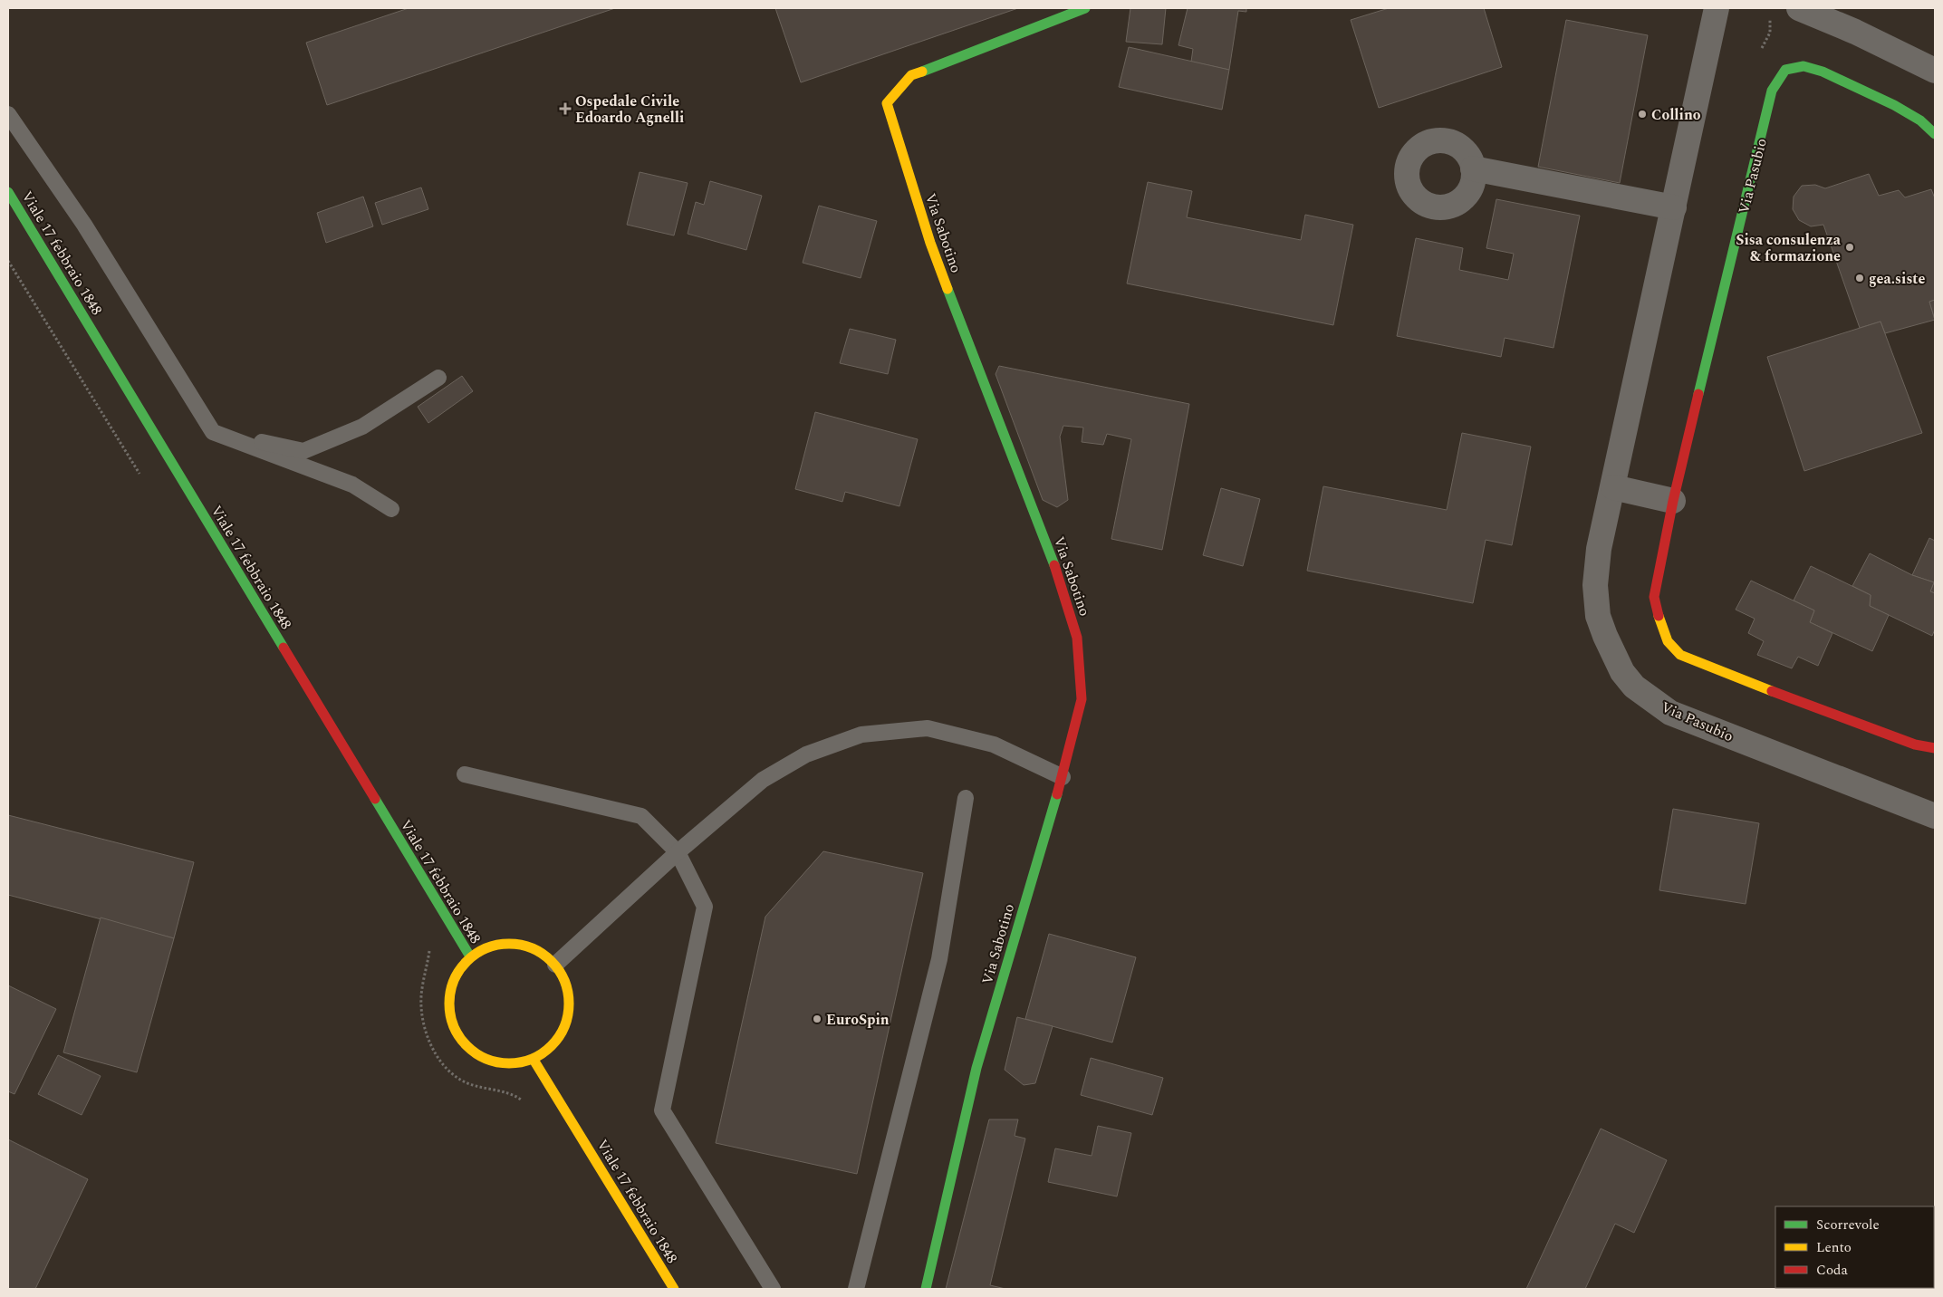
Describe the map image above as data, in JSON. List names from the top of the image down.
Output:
{
  "streets": {
    "street": ["Via Pasubio", "Via Sabotino", "Viale 17 febbraio 1848"]
  },
  "places": {
    "health": ["Ospedale Civile Edoardo Agnelli"],
    "other": [
      "Collino",
      "Sisa consulenza & formazione",
      "gea.siste",
      "EuroSpin"
    ]
  },
  "legend": ["Scorrevole", "Lento", "Coda"]
}
